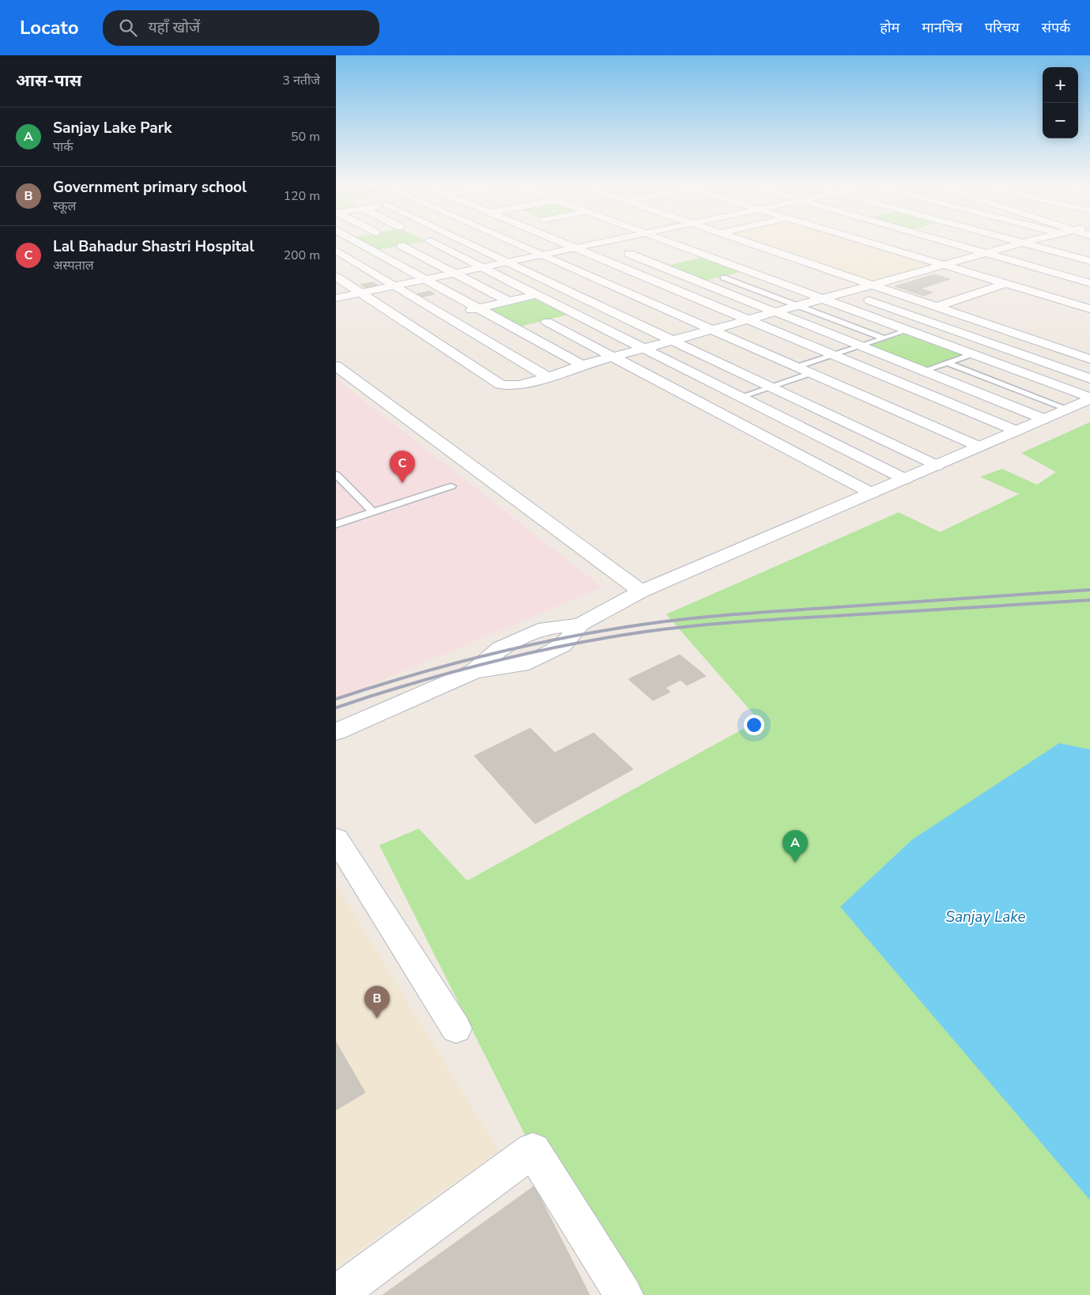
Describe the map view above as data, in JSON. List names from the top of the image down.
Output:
{
  "water": ["Sanjay Lake"],
  "page": {
    "header": "Locato",
    "search": "यहाँ खोजें",
    "nav": [
      "होम",
      "मानचित्र",
      "परिचय",
      "संपर्क"
    ],
    "heading": ["आस-पास", "3 नतीजे"],
    "map_buttons": ["+", "−"],
    "list": [
      {
        "mark": "A",
        "name": "Sanjay Lake Park",
        "note": "पार्क",
        "value": "50 m"
      },
      {
        "mark": "B",
        "name": "Government primary school",
        "note": "स्कूल",
        "value": "120 m"
      },
      {
        "mark": "C",
        "name": "Lal Bahadur Shastri Hospital",
        "note": "अस्पताल",
        "value": "200 m"
      }
    ],
    "pins": ["C", "A", "B"]
  }
}
